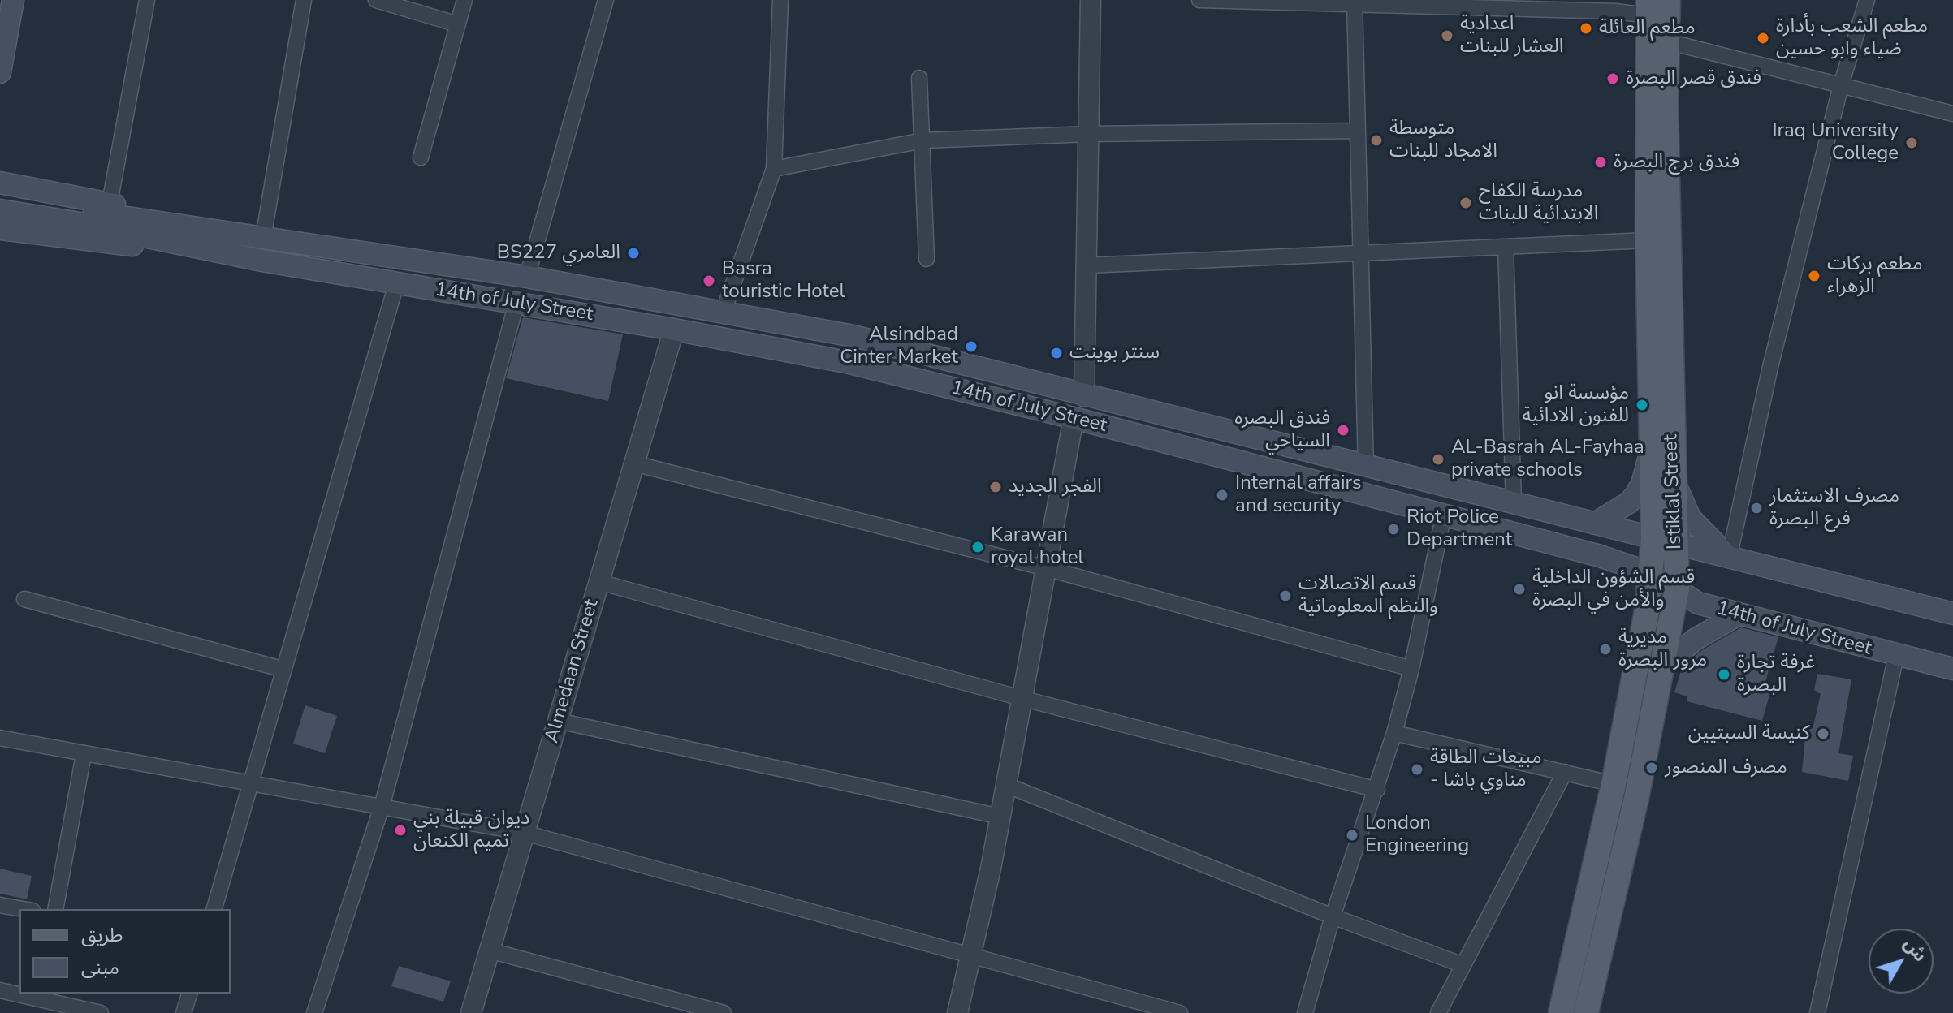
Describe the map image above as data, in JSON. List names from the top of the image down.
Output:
{
  "streets": {
    "main road": ["14th of July Street", "Istiklal Street"],
    "street": ["Almedaan Street"]
  },
  "crossings": [
    ["14th of July Street", "Istiklal Street"],
    ["14th of July Street", "Almedaan Street"]
  ],
  "places": [
    "مطعم العائلة",
    "اعدادية العشار للبنات",
    "مطعم الشعب بأدارة ضياء وابو حسين",
    "فندق قصر البصرة",
    "متوسطة الامجاد للبنات",
    "Iraq University College",
    "فندق برج البصرة",
    "مدرسة الكفاح الابتدائية للبنات",
    "BS227 العامري",
    "مطعم بركات الزهراء",
    "Basra touristic Hotel",
    "Alsindbad Cinter Market",
    "سنتر بوينت",
    "مؤسسة انو للفنون الادائية",
    "فندق البصره السياحي",
    "AL-Basrah AL-Fayhaa private schools",
    "الفجر الجديد",
    "Internal affairs and security",
    "مصرف الاستثمار فرع البصرة",
    "Riot Police Department",
    "Karawan royal hotel",
    "قسم الشؤون الداخلية والأمن في البصرة",
    "قسم الاتصالات والنظم المعلوماتية",
    "مديرية مرور البصرة",
    "غرفة تجارة البصرة",
    "كنيسة السبتيين",
    "مصرف المنصور",
    "مبيعات الطاقة - مناوي باشا",
    "ديوان قبيلة بني تميم الكنعان",
    "London Engineering"
  ],
  "legend": ["طريق", "مبنى"],
  "north": "top right"
}
